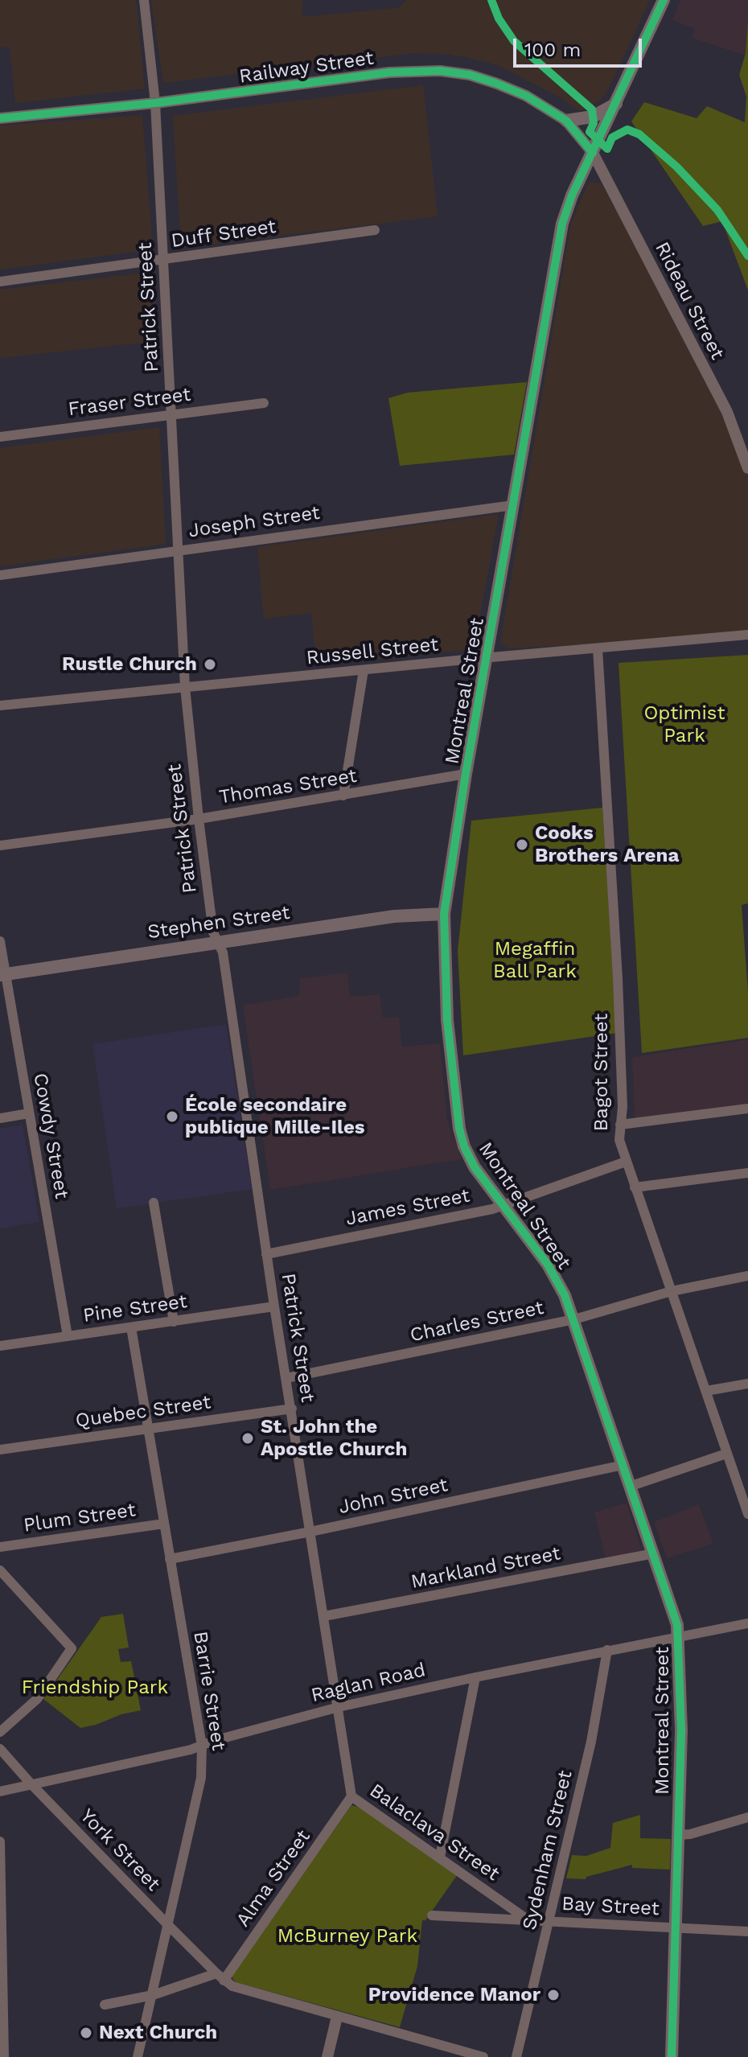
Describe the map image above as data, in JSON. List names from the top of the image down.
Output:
{
  "streets": {
    "main road": ["Montreal Street", "Stephen Street"],
    "street": [
      "Railway Street",
      "Duff Street",
      "Rideau Street",
      "Patrick Street",
      "Fraser Street",
      "Joseph Street",
      "Russell Street",
      "Thomas Street",
      "Bagot Street",
      "Cowdy Street",
      "James Street",
      "Pine Street",
      "Charles Street",
      "Quebec Street",
      "John Street",
      "Plum Street",
      "Markland Street",
      "Raglan Road",
      "Barrie Street",
      "Balaclava Street",
      "York Street",
      "Sydenham Street",
      "Alma Street",
      "Bay Street"
    ]
  },
  "crossings": [
    ["Railway Street", "Rideau Street"],
    ["Railway Street", "Patrick Street"],
    ["Railway Street", "Montreal Street"],
    ["Duff Street", "Patrick Street"],
    ["Rideau Street", "Montreal Street"],
    ["Patrick Street", "Fraser Street"],
    ["Patrick Street", "Joseph Street"],
    ["Patrick Street", "Russell Street"],
    ["Patrick Street", "Thomas Street"],
    ["Patrick Street", "Stephen Street"],
    ["Patrick Street", "James Street"],
    ["Patrick Street", "Pine Street"],
    ["Patrick Street", "Charles Street"],
    ["Patrick Street", "Quebec Street"],
    ["Patrick Street", "John Street"],
    ["Patrick Street", "Markland Street"],
    ["Patrick Street", "Raglan Road"],
    ["Patrick Street", "Balaclava Street"],
    ["Patrick Street", "Alma Street"],
    ["Joseph Street", "Montreal Street"],
    ["Russell Street", "Montreal Street"],
    ["Russell Street", "Bagot Street"],
    ["Montreal Street", "Thomas Street"],
    ["Montreal Street", "Stephen Street"],
    ["Montreal Street", "James Street"],
    ["Montreal Street", "Charles Street"],
    ["Montreal Street", "John Street"],
    ["Montreal Street", "Markland Street"],
    ["Montreal Street", "Raglan Road"],
    ["Montreal Street", "Bay Street"],
    ["Stephen Street", "Cowdy Street"],
    ["Bagot Street", "James Street"],
    ["Bagot Street", "Charles Street"],
    ["Cowdy Street", "Pine Street"],
    ["Pine Street", "Barrie Street"],
    ["Quebec Street", "Barrie Street"],
    ["John Street", "Barrie Street"],
    ["Plum Street", "Barrie Street"],
    ["Raglan Road", "Barrie Street"],
    ["Raglan Road", "York Street"],
    ["Raglan Road", "Sydenham Street"],
    ["Barrie Street", "York Street"],
    ["Balaclava Street", "Alma Street"],
    ["Balaclava Street", "Bay Street"],
    ["York Street", "Alma Street"],
    ["Sydenham Street", "Bay Street"]
  ],
  "parks": [
    "Optimist Park",
    "Megaffin Ball Park",
    "Friendship Park",
    "McBurney Park"
  ],
  "places": [
    "Rustle Church",
    "Cooks Brothers Arena",
    "École secondaire publique Mille-Iles",
    "St. John the Apostle Church",
    "Providence Manor",
    "Next Church"
  ],
  "scale_bar": "100 m"
}
